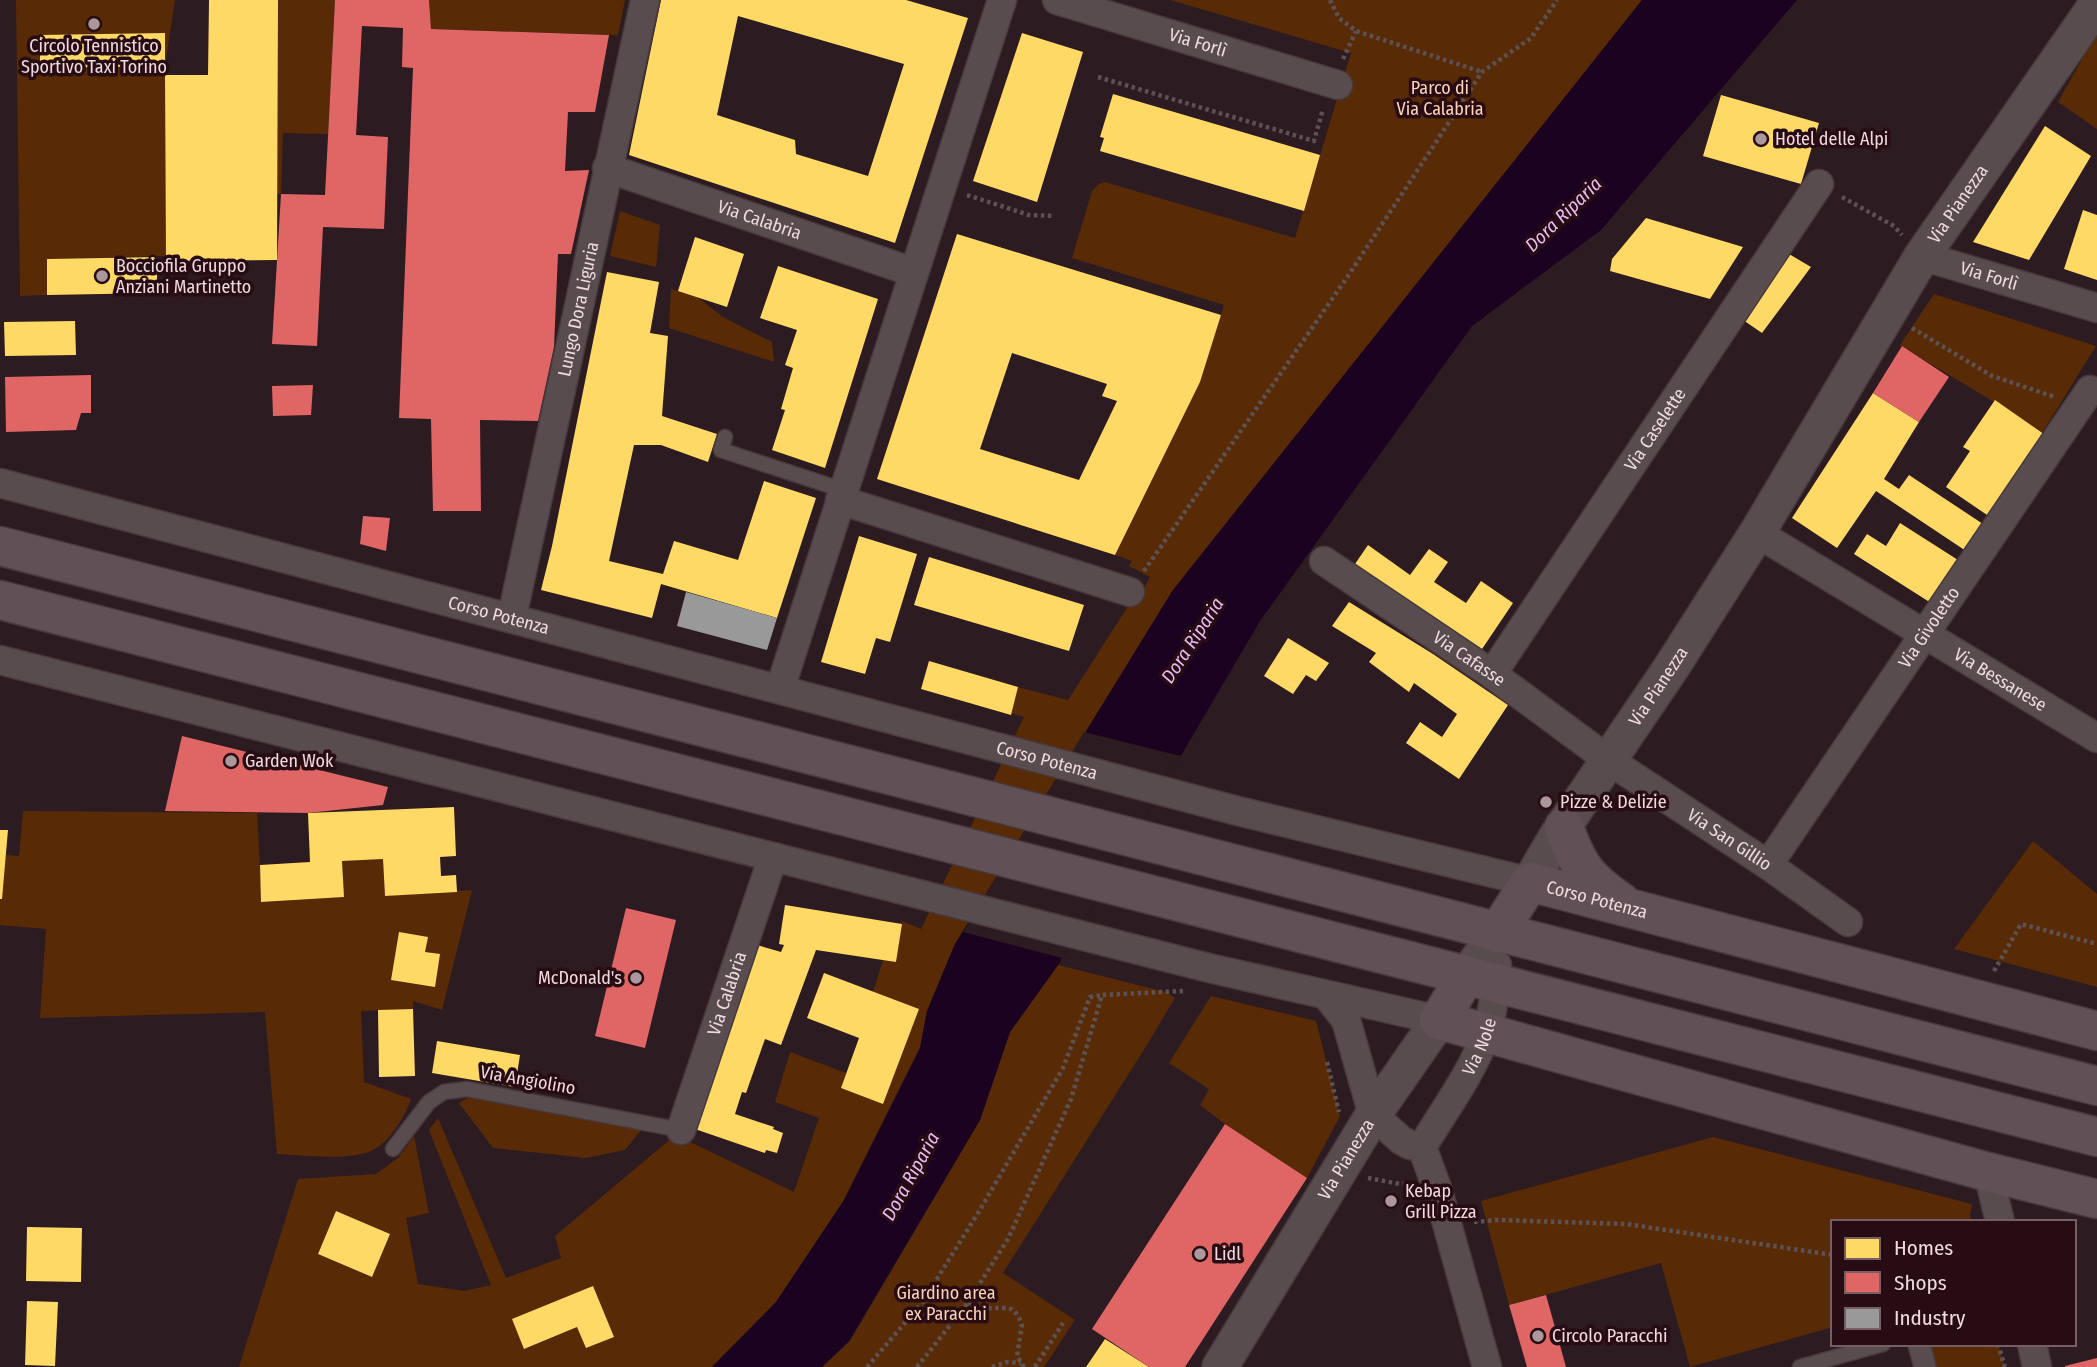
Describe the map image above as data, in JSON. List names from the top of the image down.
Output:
{
  "streets": {
    "main road": ["Via Pianezza", "Corso Potenza"],
    "street": [
      "Via Forlì",
      "Via Calabria",
      "Lungo Dora Liguria",
      "Via Caselette",
      "Via Givoletto",
      "Via Cafasse",
      "Via Bessanese",
      "Via San Gillio",
      "Via Nole"
    ],
    "lane": ["Via Angiolino"]
  },
  "crossings": [
    ["Via Forlì", "Via Pianezza"],
    ["Via Pianezza", "Corso Potenza"],
    ["Via Pianezza", "Via Cafasse"],
    ["Via Pianezza", "Via Bessanese"],
    ["Via Pianezza", "Via San Gillio"],
    ["Via Pianezza", "Via Nole"],
    ["Via Calabria", "Lungo Dora Liguria"],
    ["Via Calabria", "Via Angiolino"],
    ["Lungo Dora Liguria", "Corso Potenza"],
    ["Via Caselette", "Via Cafasse"],
    ["Via Givoletto", "Via Bessanese"],
    ["Via Givoletto", "Via San Gillio"],
    ["Via Cafasse", "Via San Gillio"]
  ],
  "water": ["Dora Riparia"],
  "parks": ["Parco di Via Calabria", "Giardino area ex Paracchi"],
  "places": [
    "Circolo Tennistico Sportivo Taxi Torino",
    "Hotel delle Alpi",
    "Bocciofila Gruppo Anziani Martinetto",
    "Garden Wok",
    "Pizze & Delizie",
    "McDonald's",
    "Kebap Grill Pizza",
    "Lidl",
    "Circolo Paracchi"
  ],
  "legend": ["Homes", "Shops", "Industry"]
}
